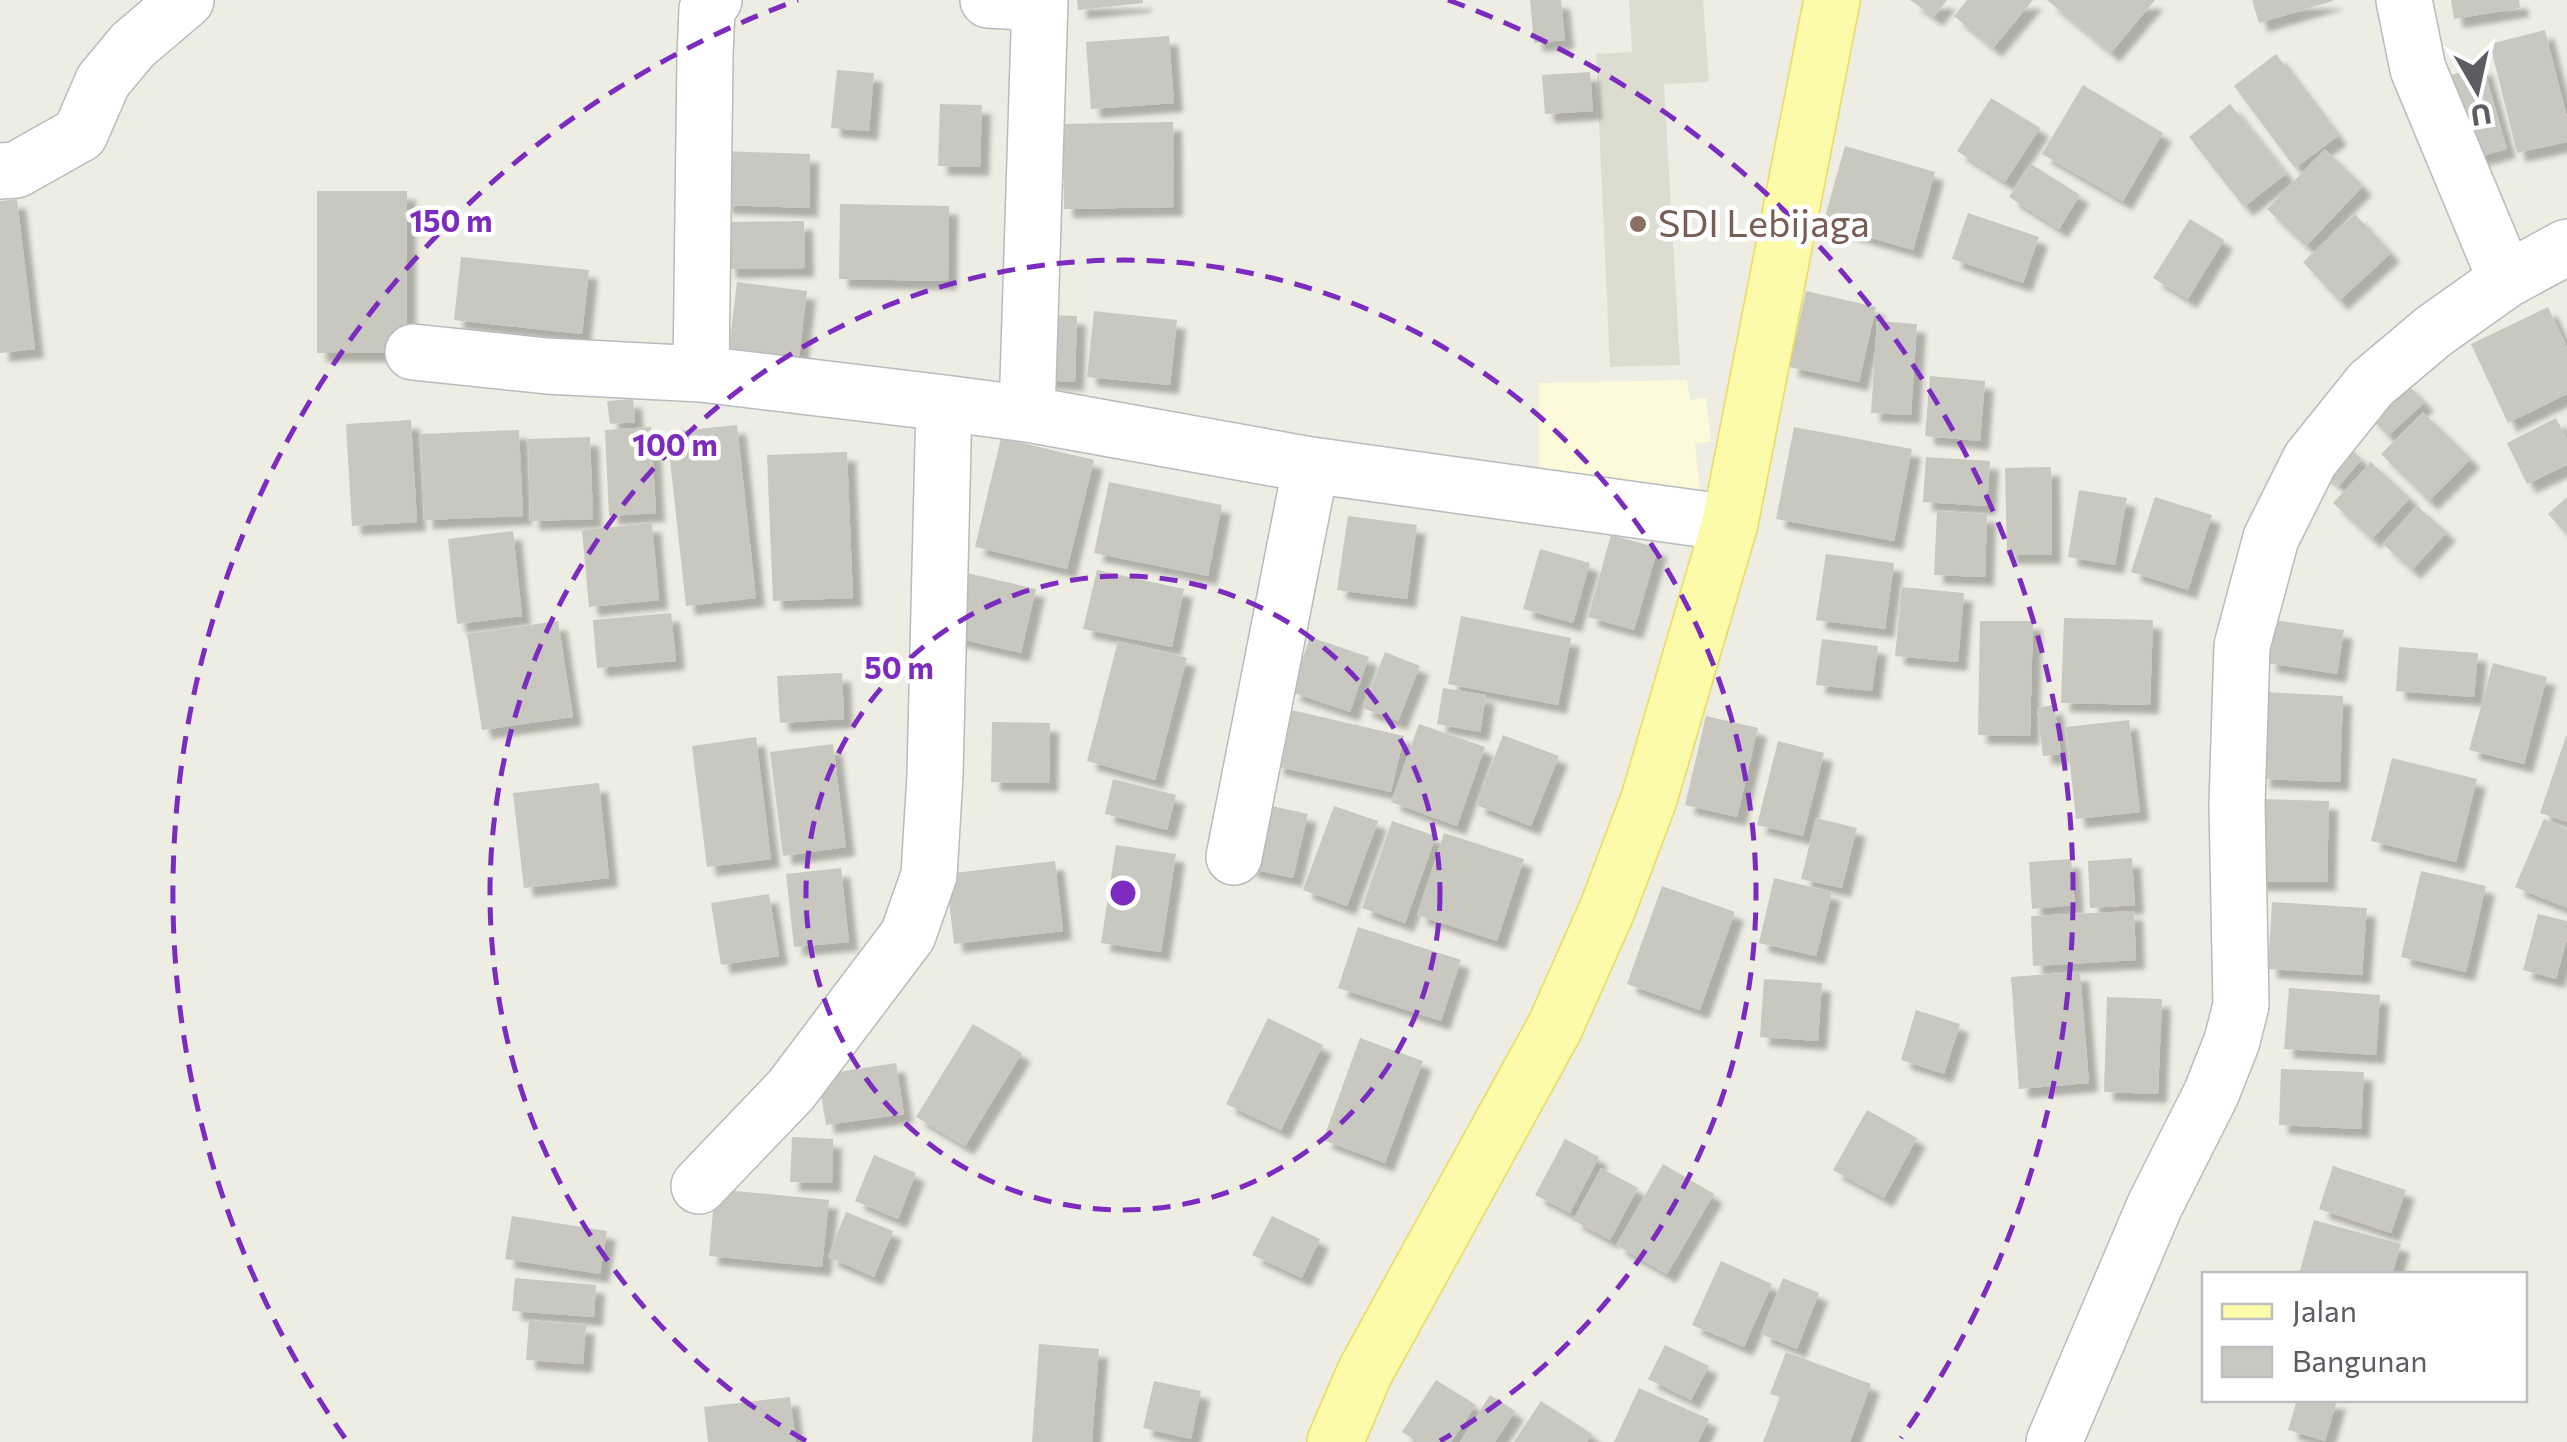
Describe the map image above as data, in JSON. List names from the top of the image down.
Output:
{
  "places": ["SDI Lebijaga"],
  "legend": ["Jalan", "Bangunan"],
  "north": "bottom",
  "rings": ["150 m", "100 m", "50 m"]
}
